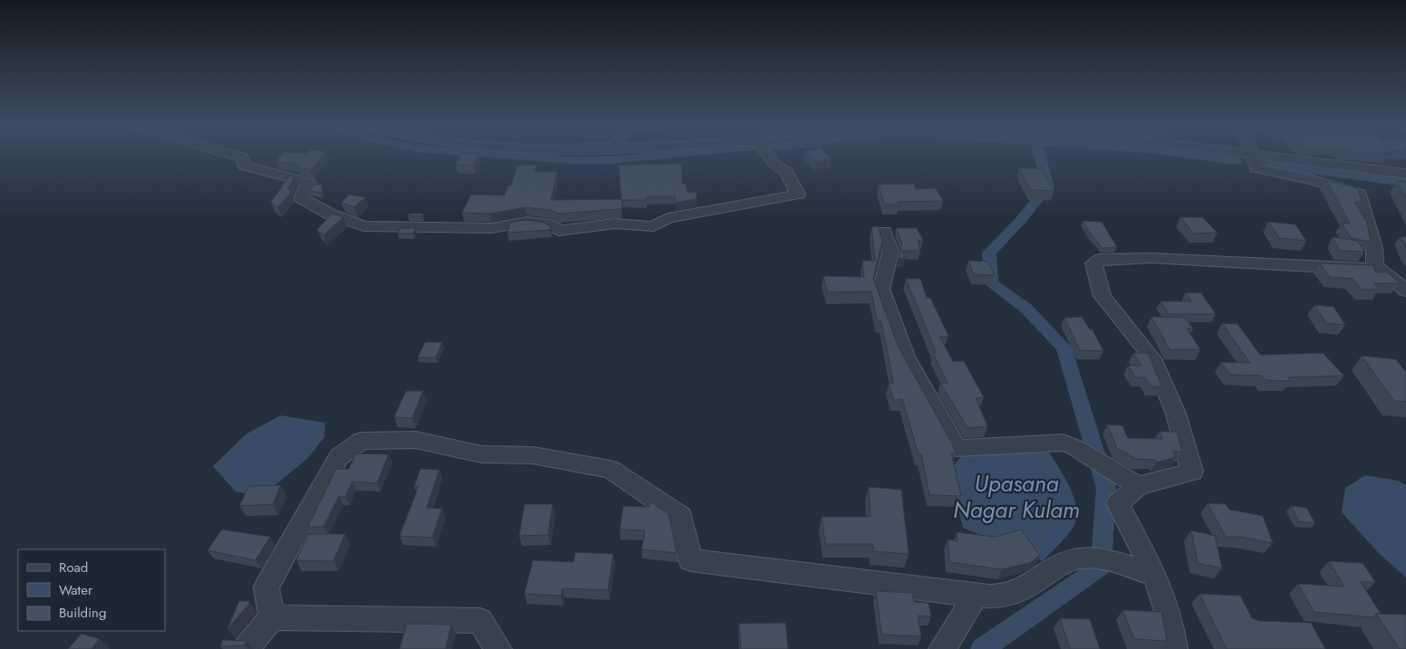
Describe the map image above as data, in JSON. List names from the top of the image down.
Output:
{
  "water": ["Upasana Nagar Kulam"],
  "legend": ["Road", "Water", "Building"]
}
